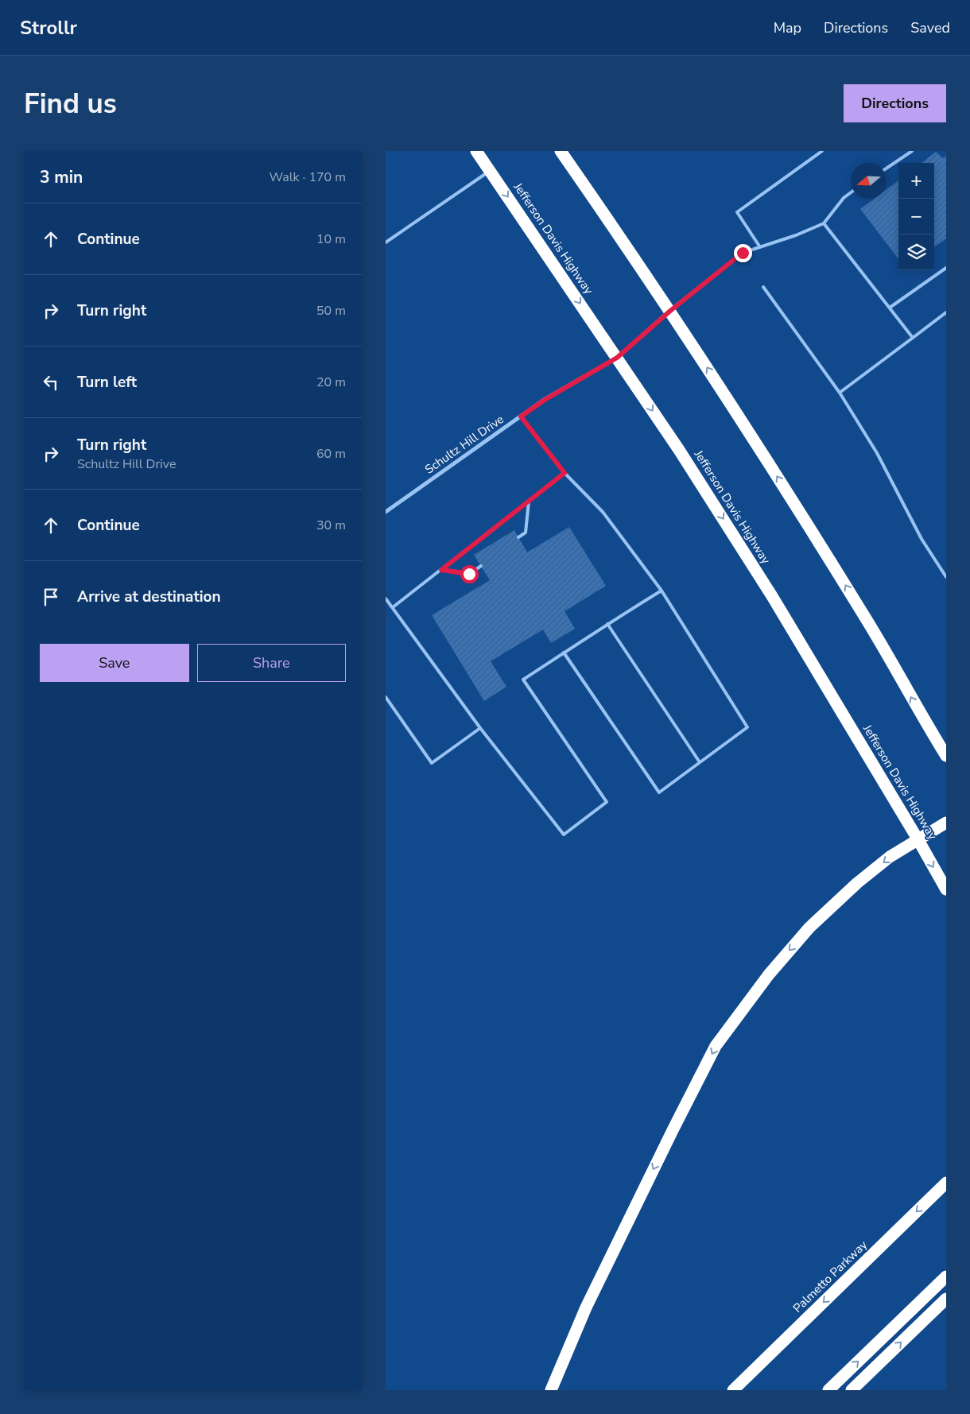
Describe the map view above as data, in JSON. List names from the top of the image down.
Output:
{
  "streets": {
    "highway": ["Jefferson Davis Highway", "Palmetto Parkway"],
    "street": ["Schultz Hill Drive"]
  },
  "crossings": [
    ["Jefferson Davis Highway", "Schultz Hill Drive"]
  ],
  "north": "left",
  "page": {
    "header": "Strollr",
    "nav": ["Map", "Directions", "Saved"],
    "buttons": [
      "Directions",
      ["Save", "Share"]
    ],
    "title": "Find us",
    "heading": ["3 min", "Walk · 170 m"],
    "map_buttons": ["+", "−"],
    "list": [
      ["Continue", "10 m"],
      ["Turn right", "50 m"],
      ["Turn left", "20 m"],
      ["Turn right", "Schultz Hill Drive", "60 m"],
      ["Continue", "30 m"],
      "Arrive at destination"
    ]
  }
}
